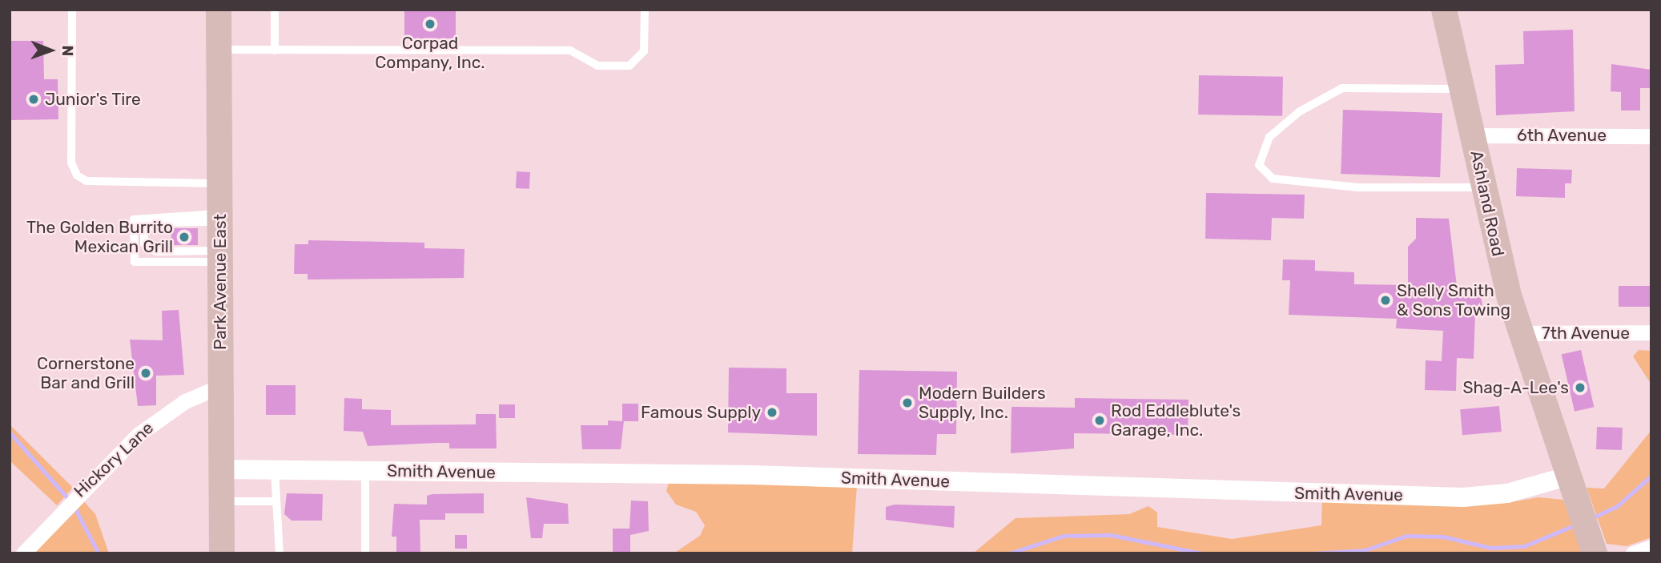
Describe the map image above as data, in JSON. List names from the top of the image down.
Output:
{
  "streets": {
    "main road": ["Ashland Road", "Park Avenue East"],
    "street": [
      "6th Avenue",
      "7th Avenue",
      "Hickory Lane",
      "Smith Avenue"
    ]
  },
  "crossings": [
    ["6th Avenue", "Ashland Road"],
    ["Ashland Road", "7th Avenue"],
    ["Ashland Road", "Smith Avenue"],
    ["Park Avenue East", "Hickory Lane"],
    ["Park Avenue East", "Smith Avenue"]
  ],
  "places": [
    "Corpad Company, Inc.",
    "Junior's Tire",
    "The Golden Burrito Mexican Grill",
    "Shelly Smith & Sons Towing",
    "Cornerstone Bar and Grill",
    "Shag-A-Lee's",
    "Modern Builders Supply, Inc.",
    "Famous Supply",
    "Rod Eddleblute's Garage, Inc."
  ],
  "north": "right"
}
